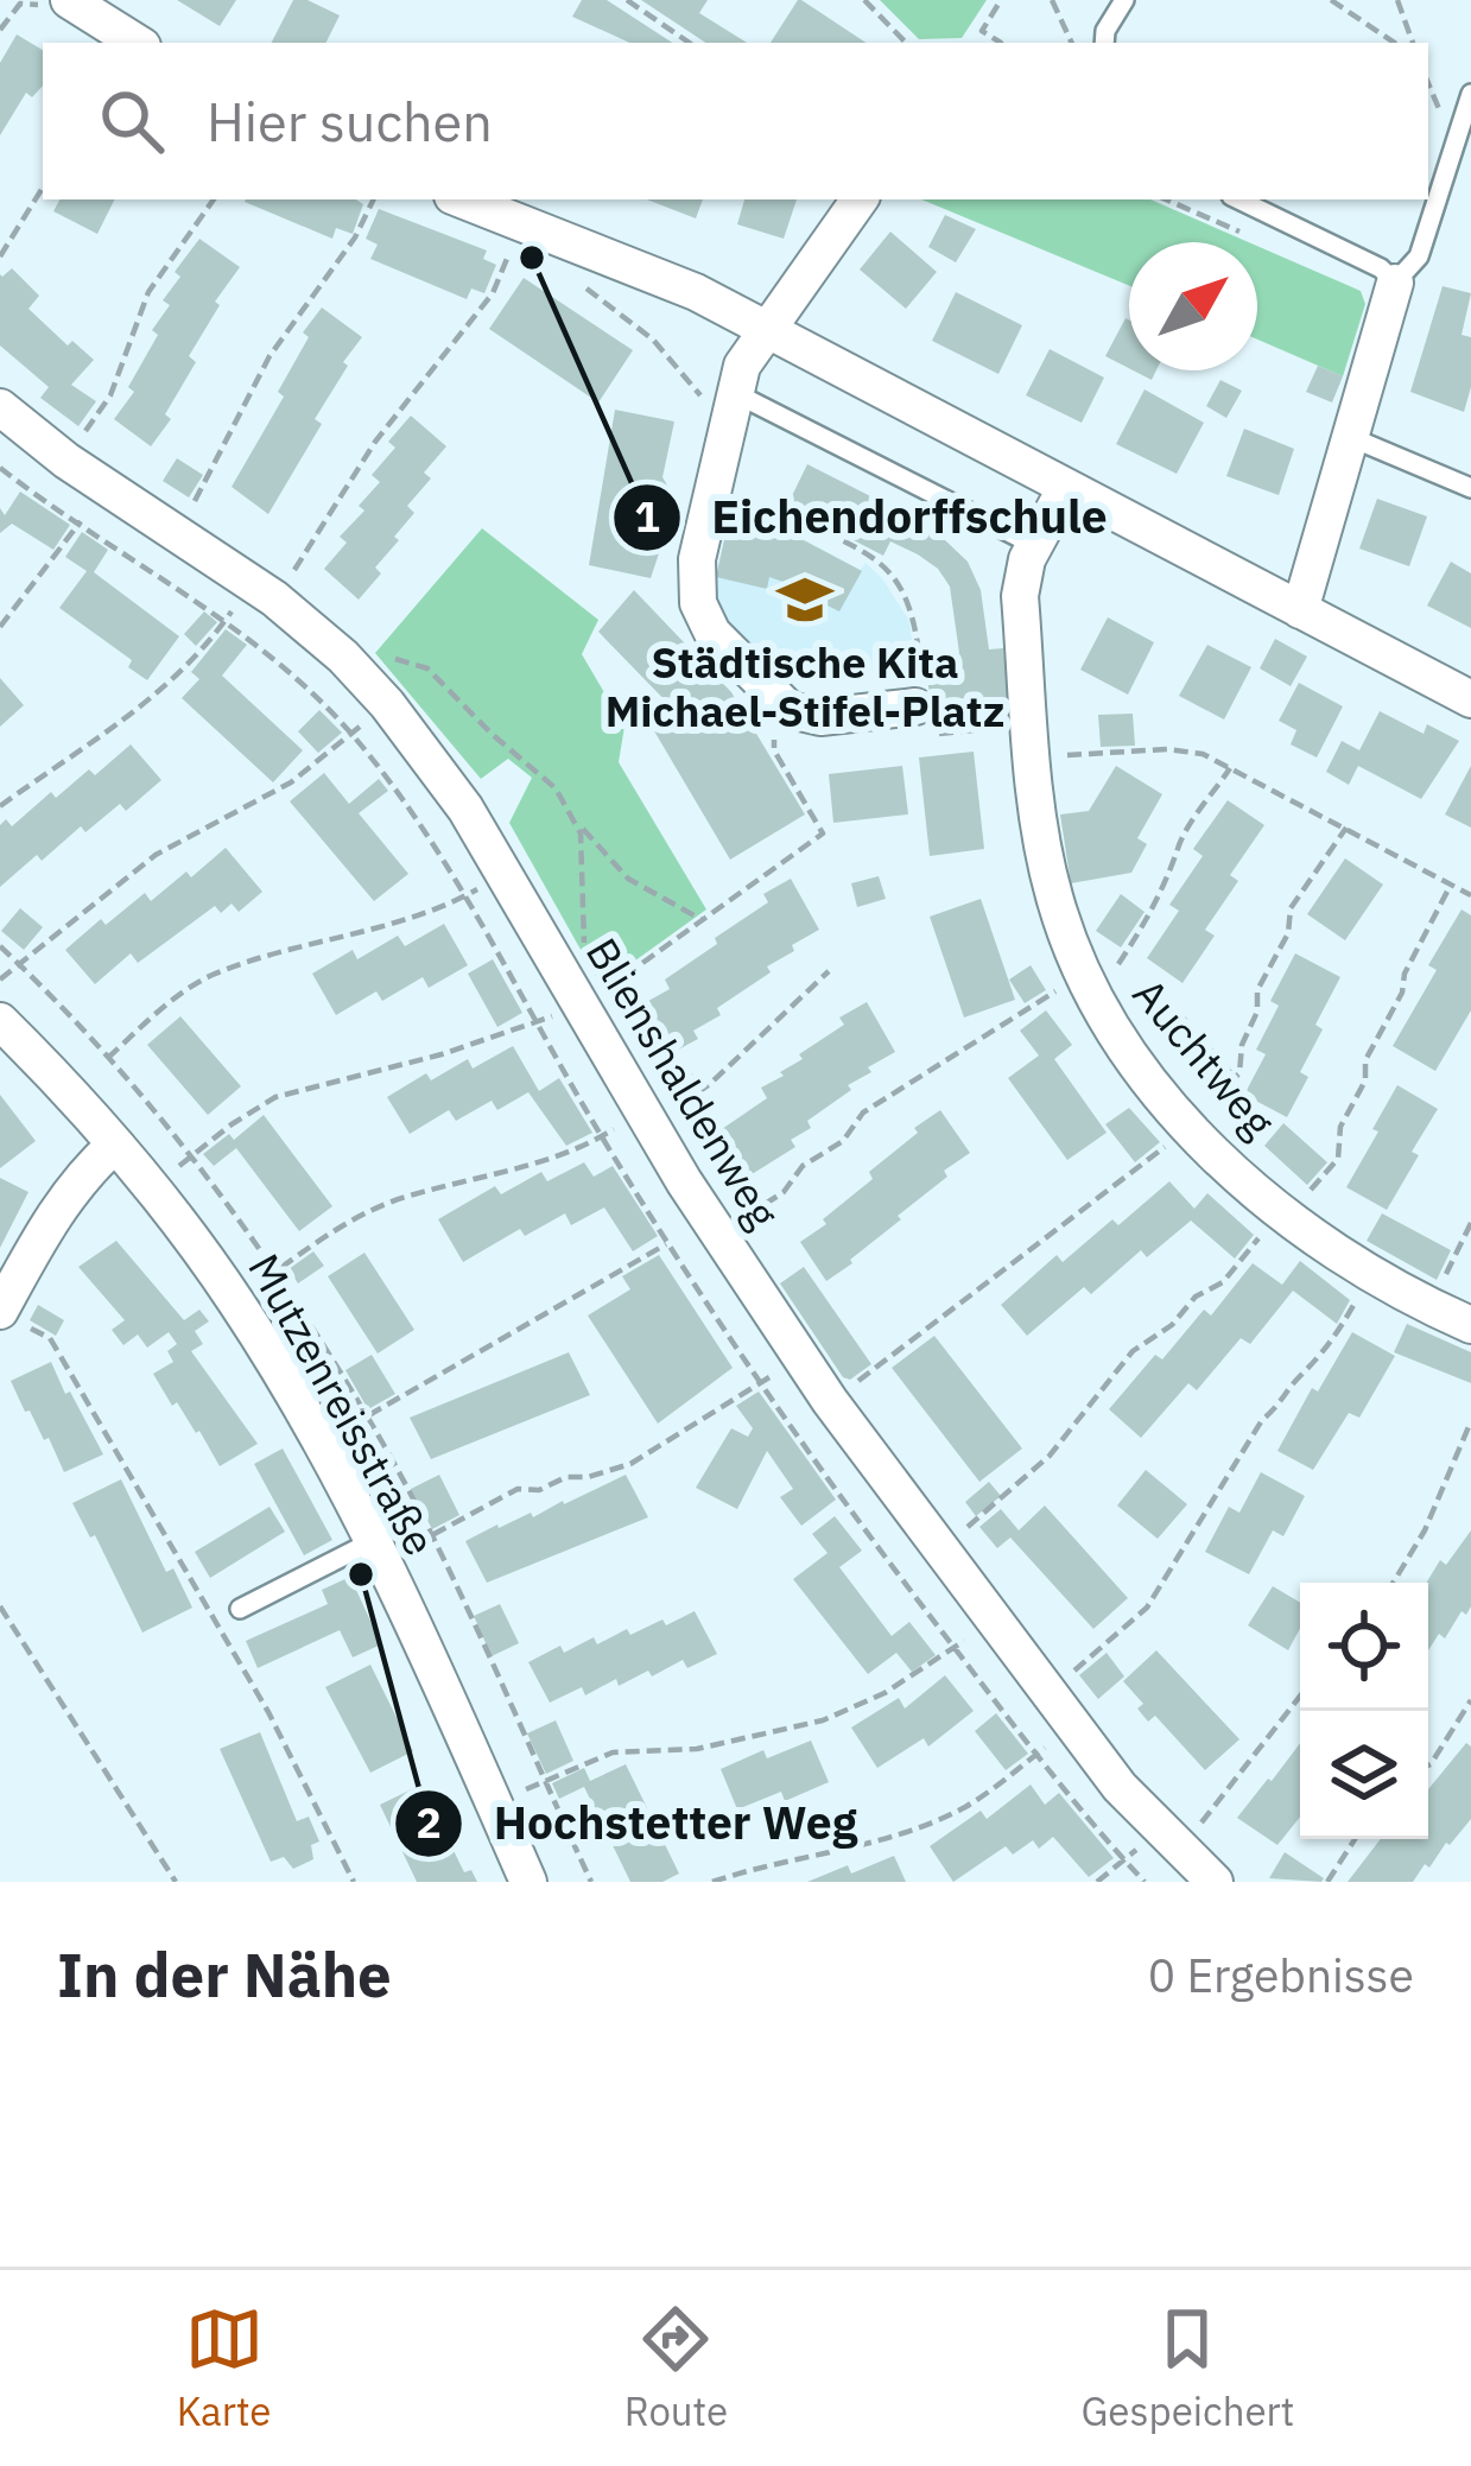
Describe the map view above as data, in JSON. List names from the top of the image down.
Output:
{
  "streets": {
    "street": ["Auchtweg", "Blienshaldenweg", "Mutzenreisstraße"]
  },
  "places": {
    "other": ["Eichendorffschule", "Hochstetter Weg"],
    "school or university": ["Städtische Kita Michael-Stifel-Platz"]
  },
  "north": "top right",
  "page": {
    "search": "Hier suchen",
    "heading": ["In der Nähe", "0 Ergebnisse"],
    "nav": ["Karte", "Route", "Gespeichert"]
  }
}
